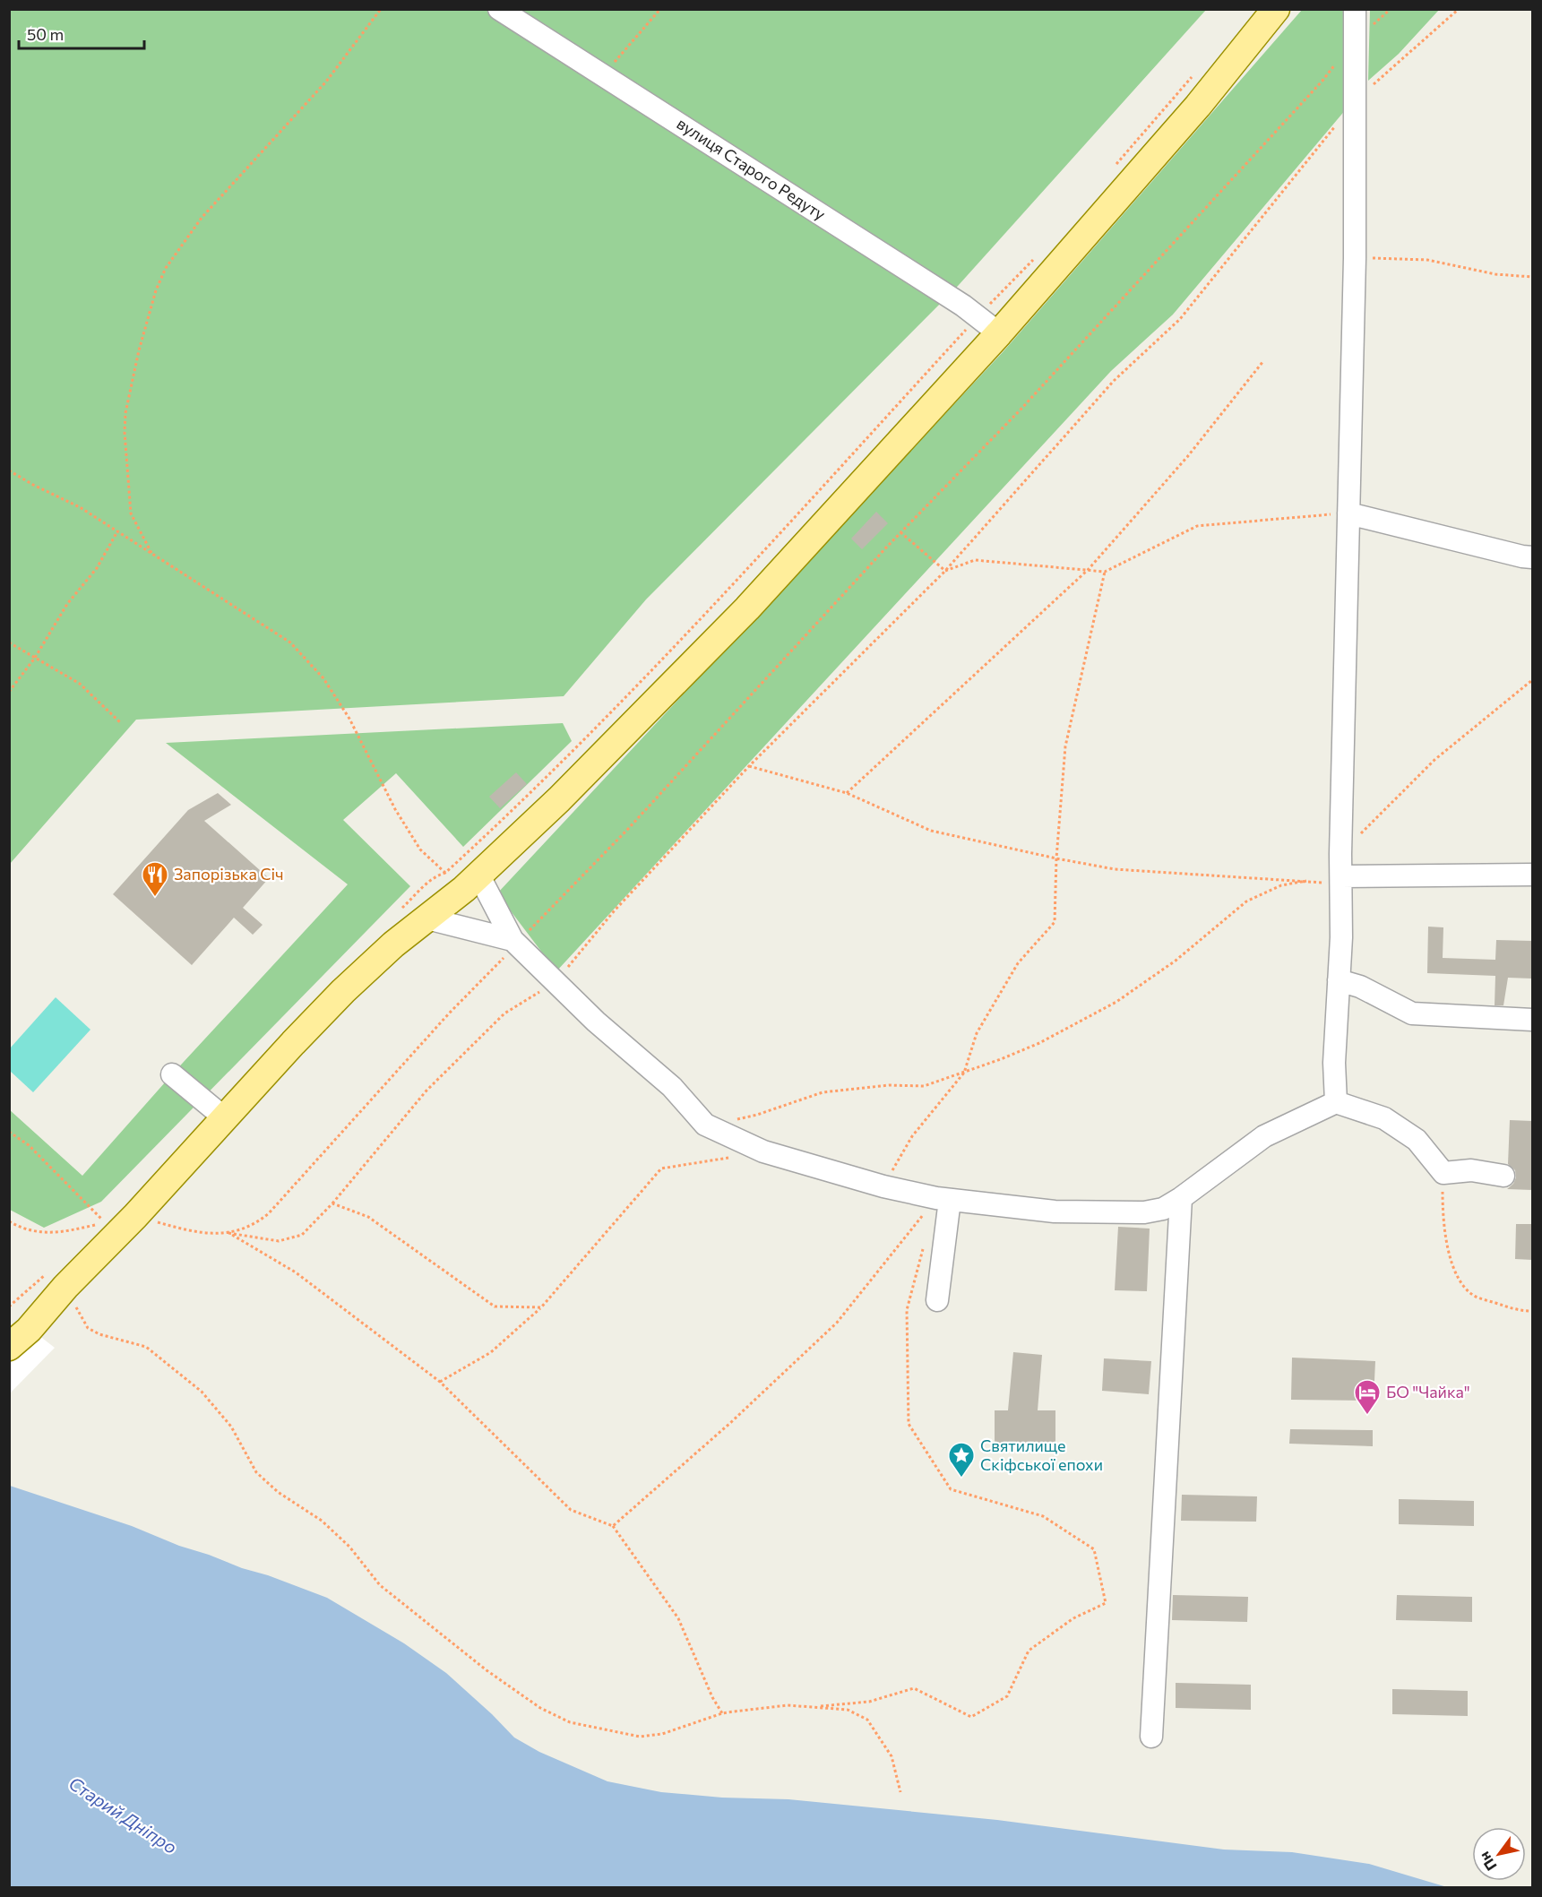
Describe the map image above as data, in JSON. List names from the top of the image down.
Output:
{
  "streets": {
    "street": ["вулиця Старого Редуту"]
  },
  "water": ["Старий Дніпро"],
  "places": {
    "restaurant": ["Запорізька Січ"],
    "hotel": ["БО \"Чайка\""],
    "place": ["Святилище Скіфської епохи"]
  },
  "scale_bar": "50 m",
  "north": "bottom left"
}
